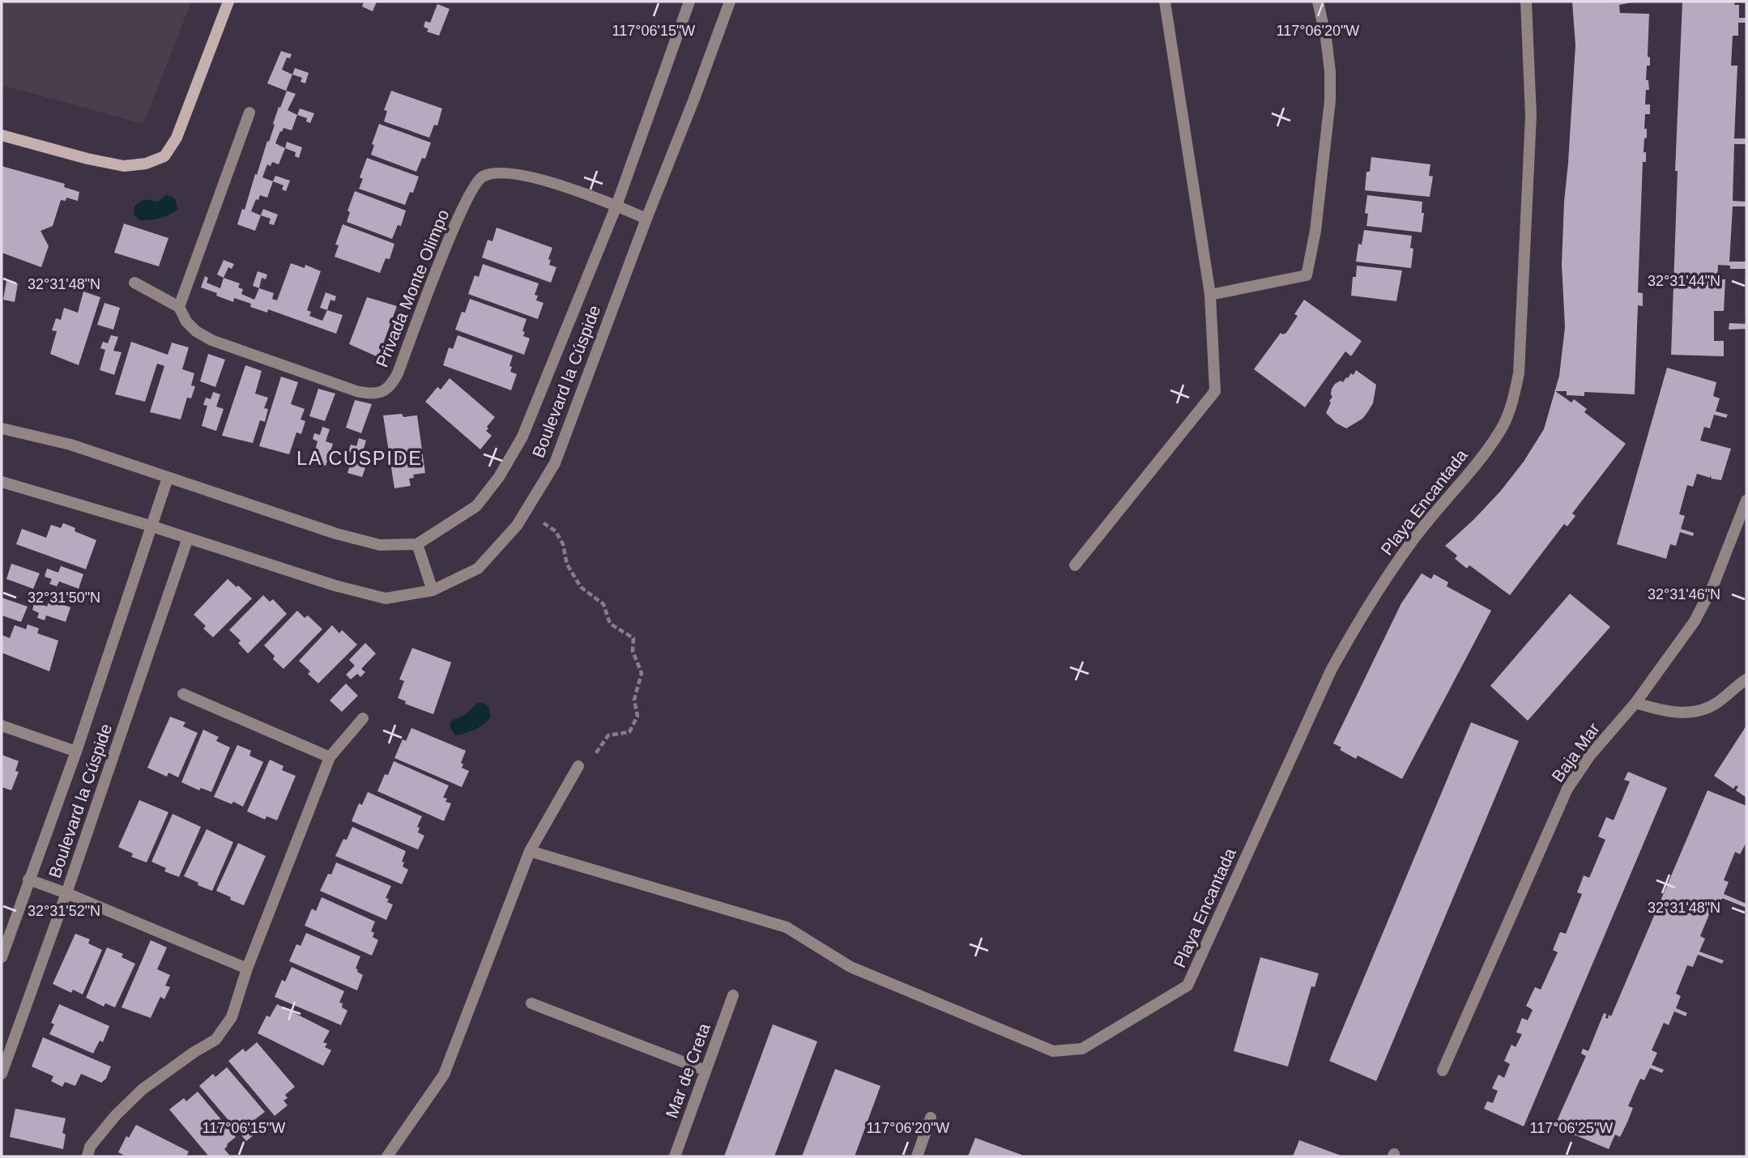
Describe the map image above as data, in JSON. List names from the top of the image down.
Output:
{
  "streets": {
    "street": [
      "Privada Monte Olimpo",
      "Boulevard la Cúspide",
      "Playa Encantada",
      "Baja Mar",
      "Mar de Creta"
    ]
  },
  "crossings": [
    ["Privada Monte Olimpo", "Boulevard la Cúspide"]
  ],
  "districts": ["LA CUSPIDE"],
  "coordinates": [
    "117°06'15\"W",
    "117°06'20\"W",
    "32°31'44\"N",
    "32°31'48\"N",
    "32°31'46\"N",
    "32°31'50\"N",
    "32°31'52\"N",
    "117°06'25\"W"
  ]
}
